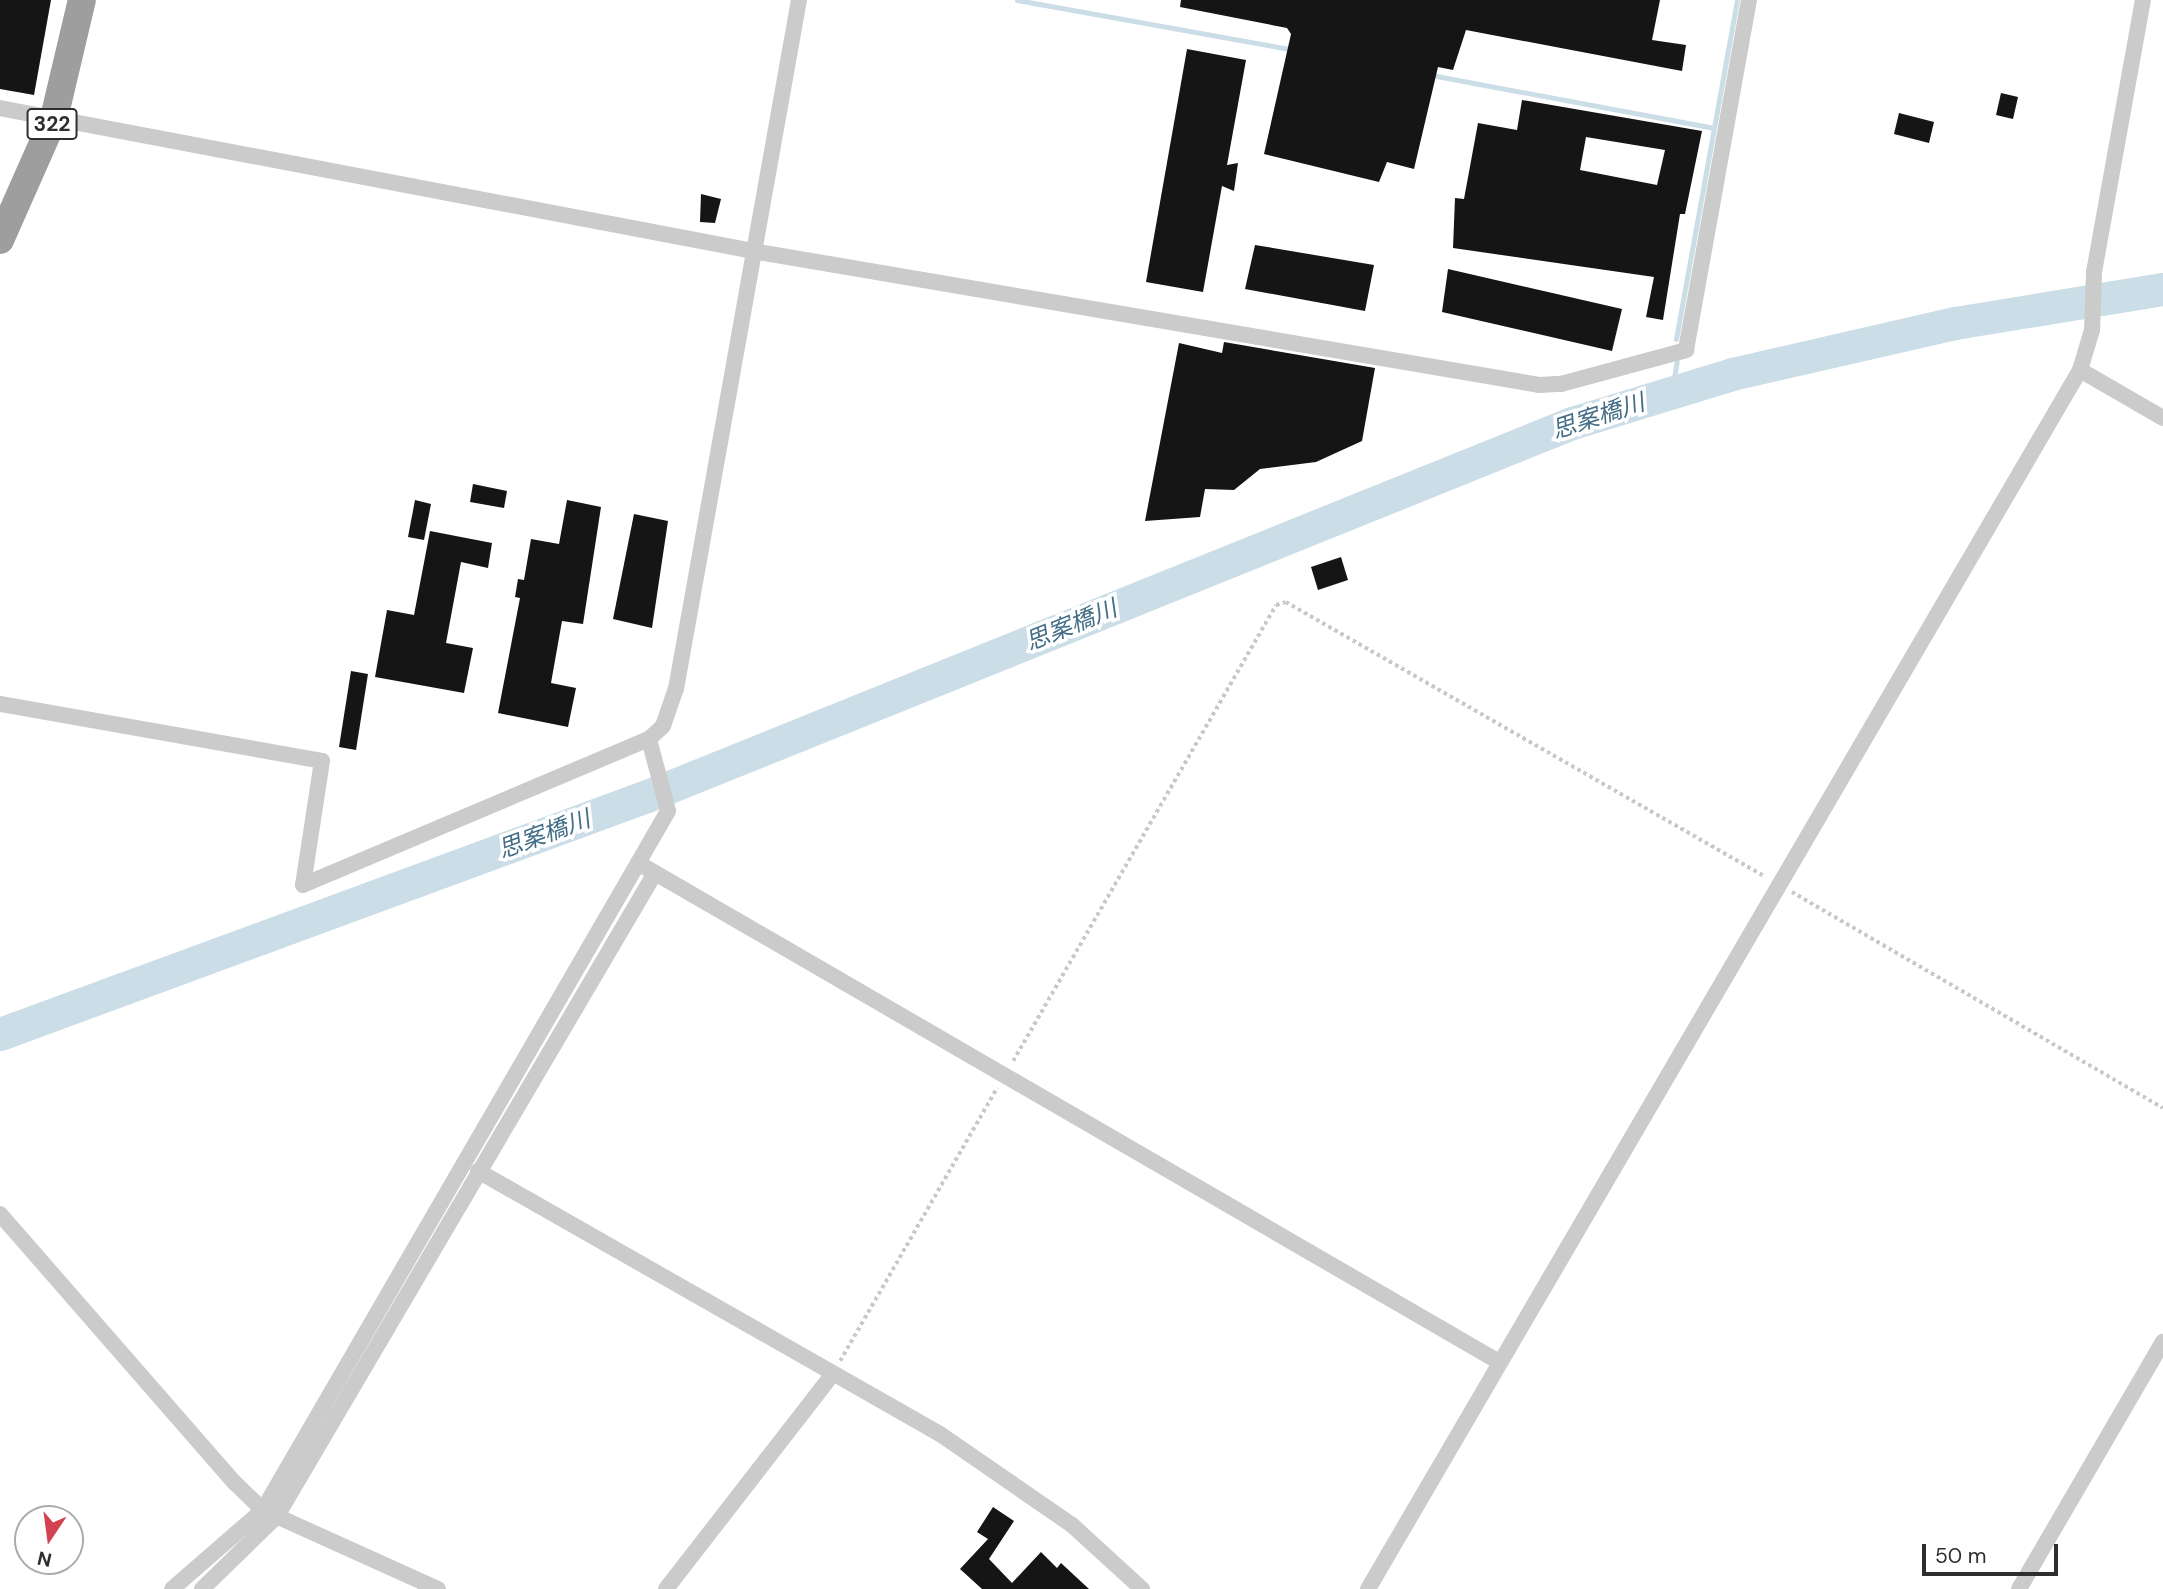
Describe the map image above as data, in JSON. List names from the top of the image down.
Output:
{
  "streets": {
    "highway": ["322"]
  },
  "water": ["思案橋川"],
  "scale_bar": "50 m",
  "north": "bottom"
}
